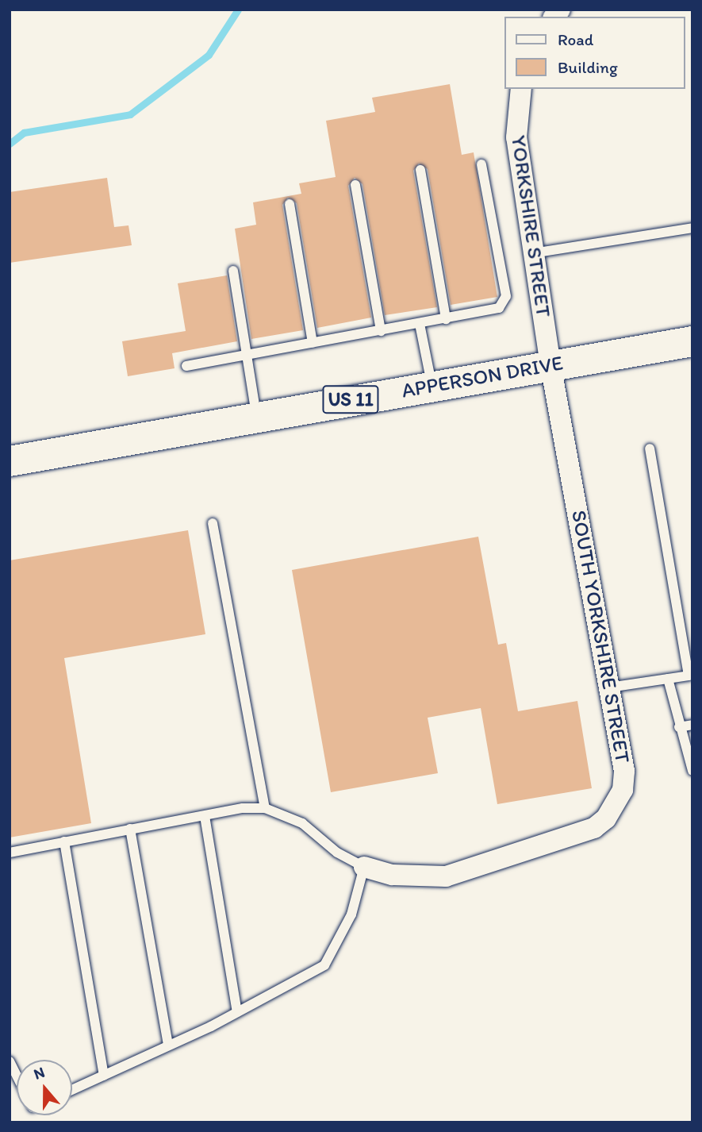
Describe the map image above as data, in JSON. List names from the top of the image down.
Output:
{
  "streets": {
    "main road": ["APPERSON DRIVE", "US 11"],
    "street": ["YORKSHIRE STREET", "SOUTH YORKSHIRE STREET"]
  },
  "crossings": [
    ["YORKSHIRE STREET", "APPERSON DRIVE"],
    ["YORKSHIRE STREET", "SOUTH YORKSHIRE STREET"],
    ["APPERSON DRIVE", "SOUTH YORKSHIRE STREET"]
  ],
  "legend": ["Road", "Building"],
  "north": "top"
}
